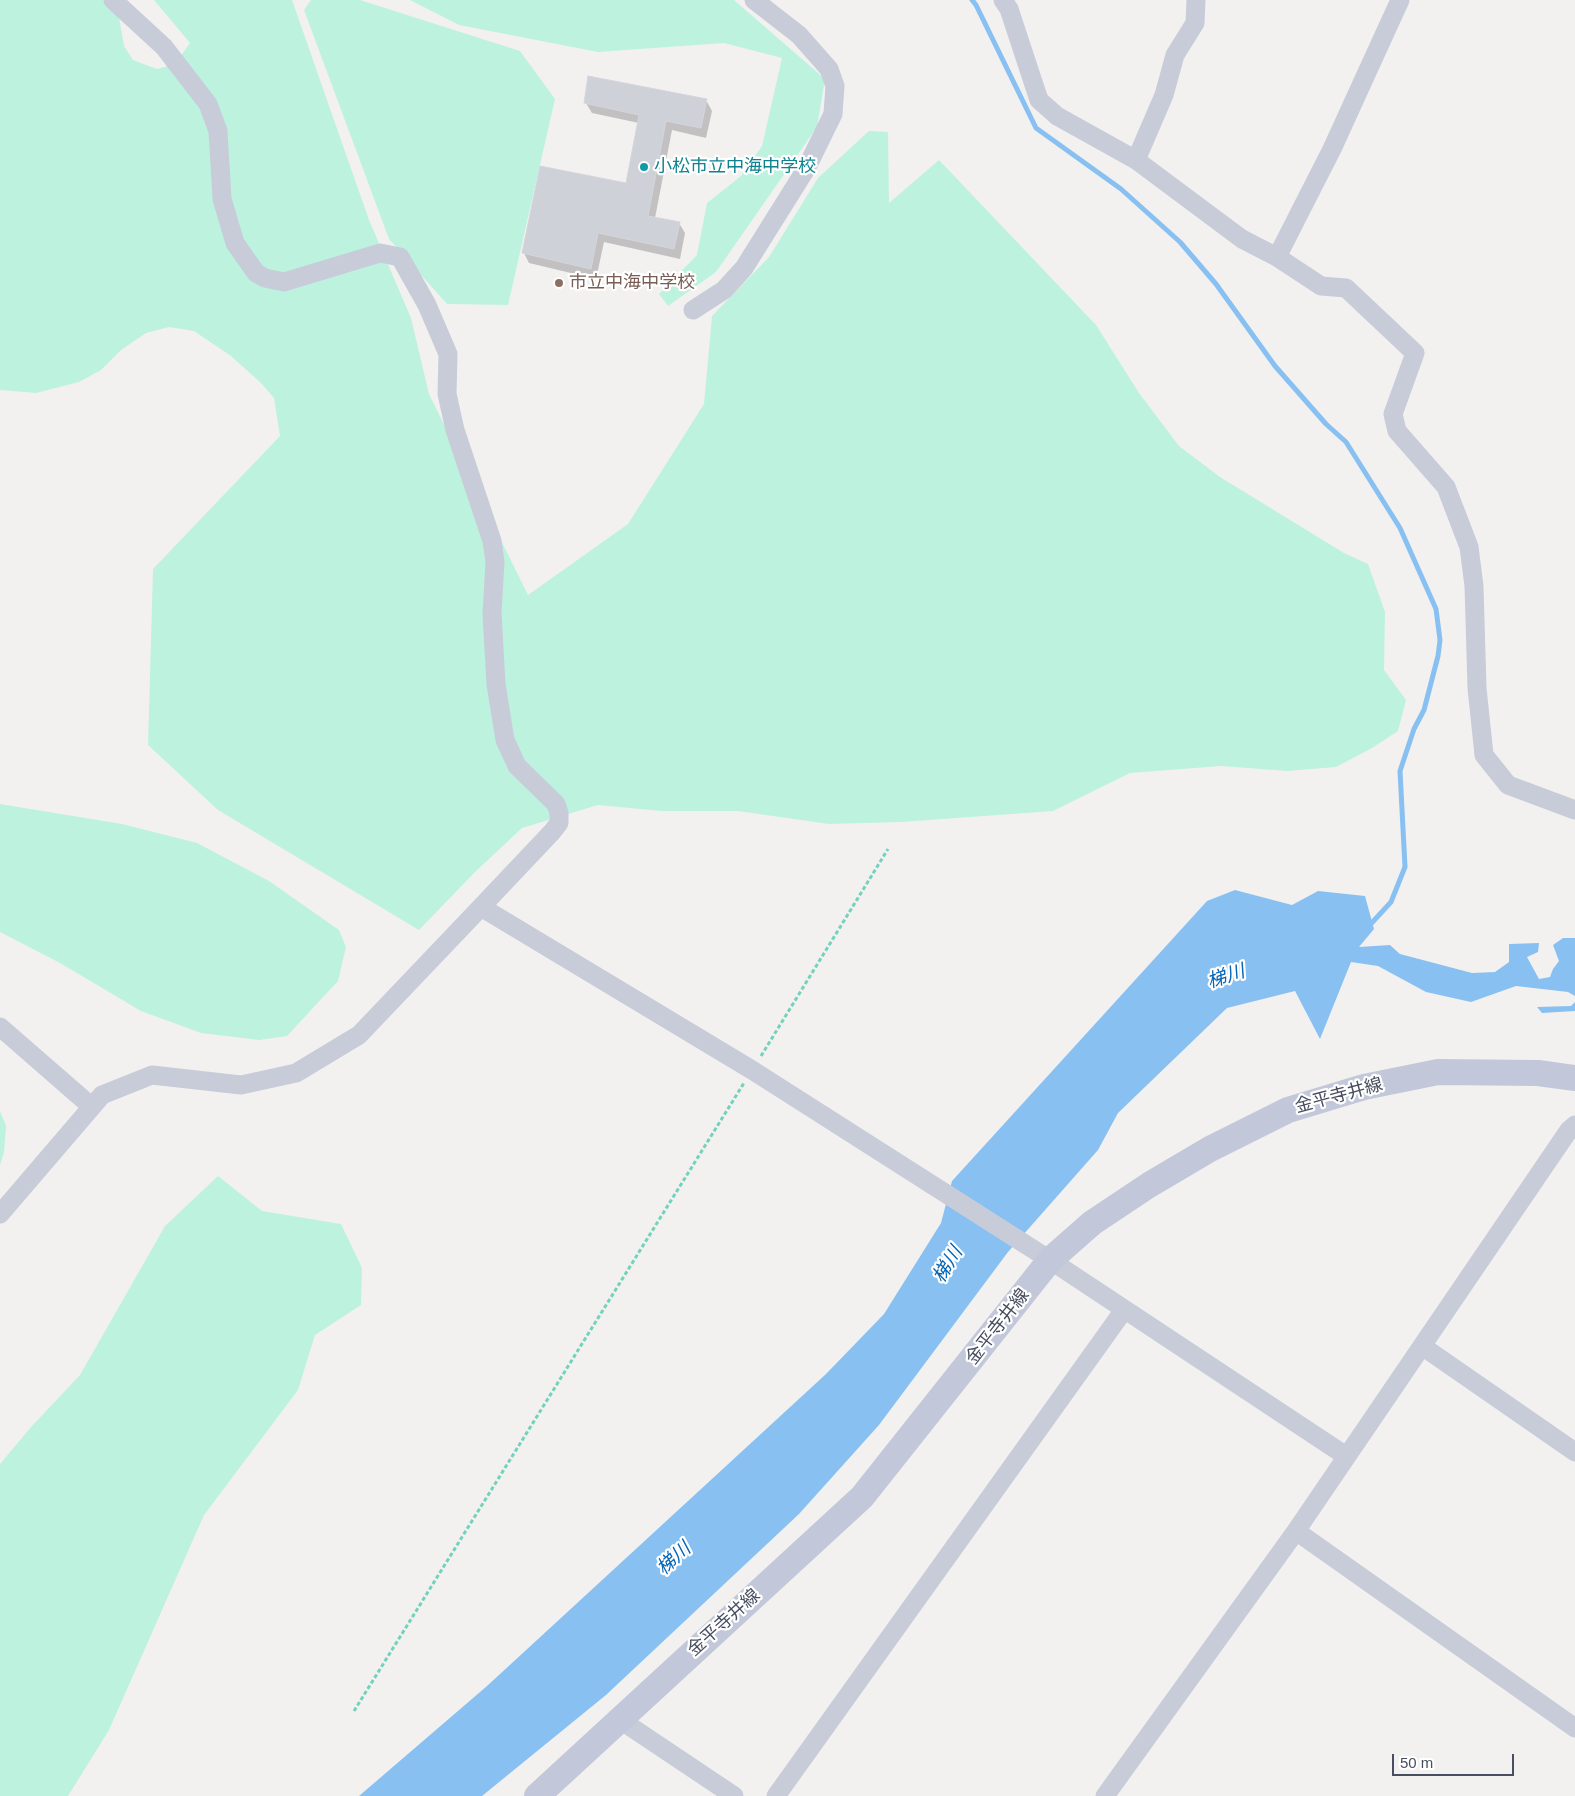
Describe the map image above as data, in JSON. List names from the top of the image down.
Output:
{
  "streets": {
    "main road": ["金平寺井線"]
  },
  "water": ["梯川"],
  "places": ["小松市立中海中学校", "市立中海中学校"],
  "scale_bar": "50 m"
}
